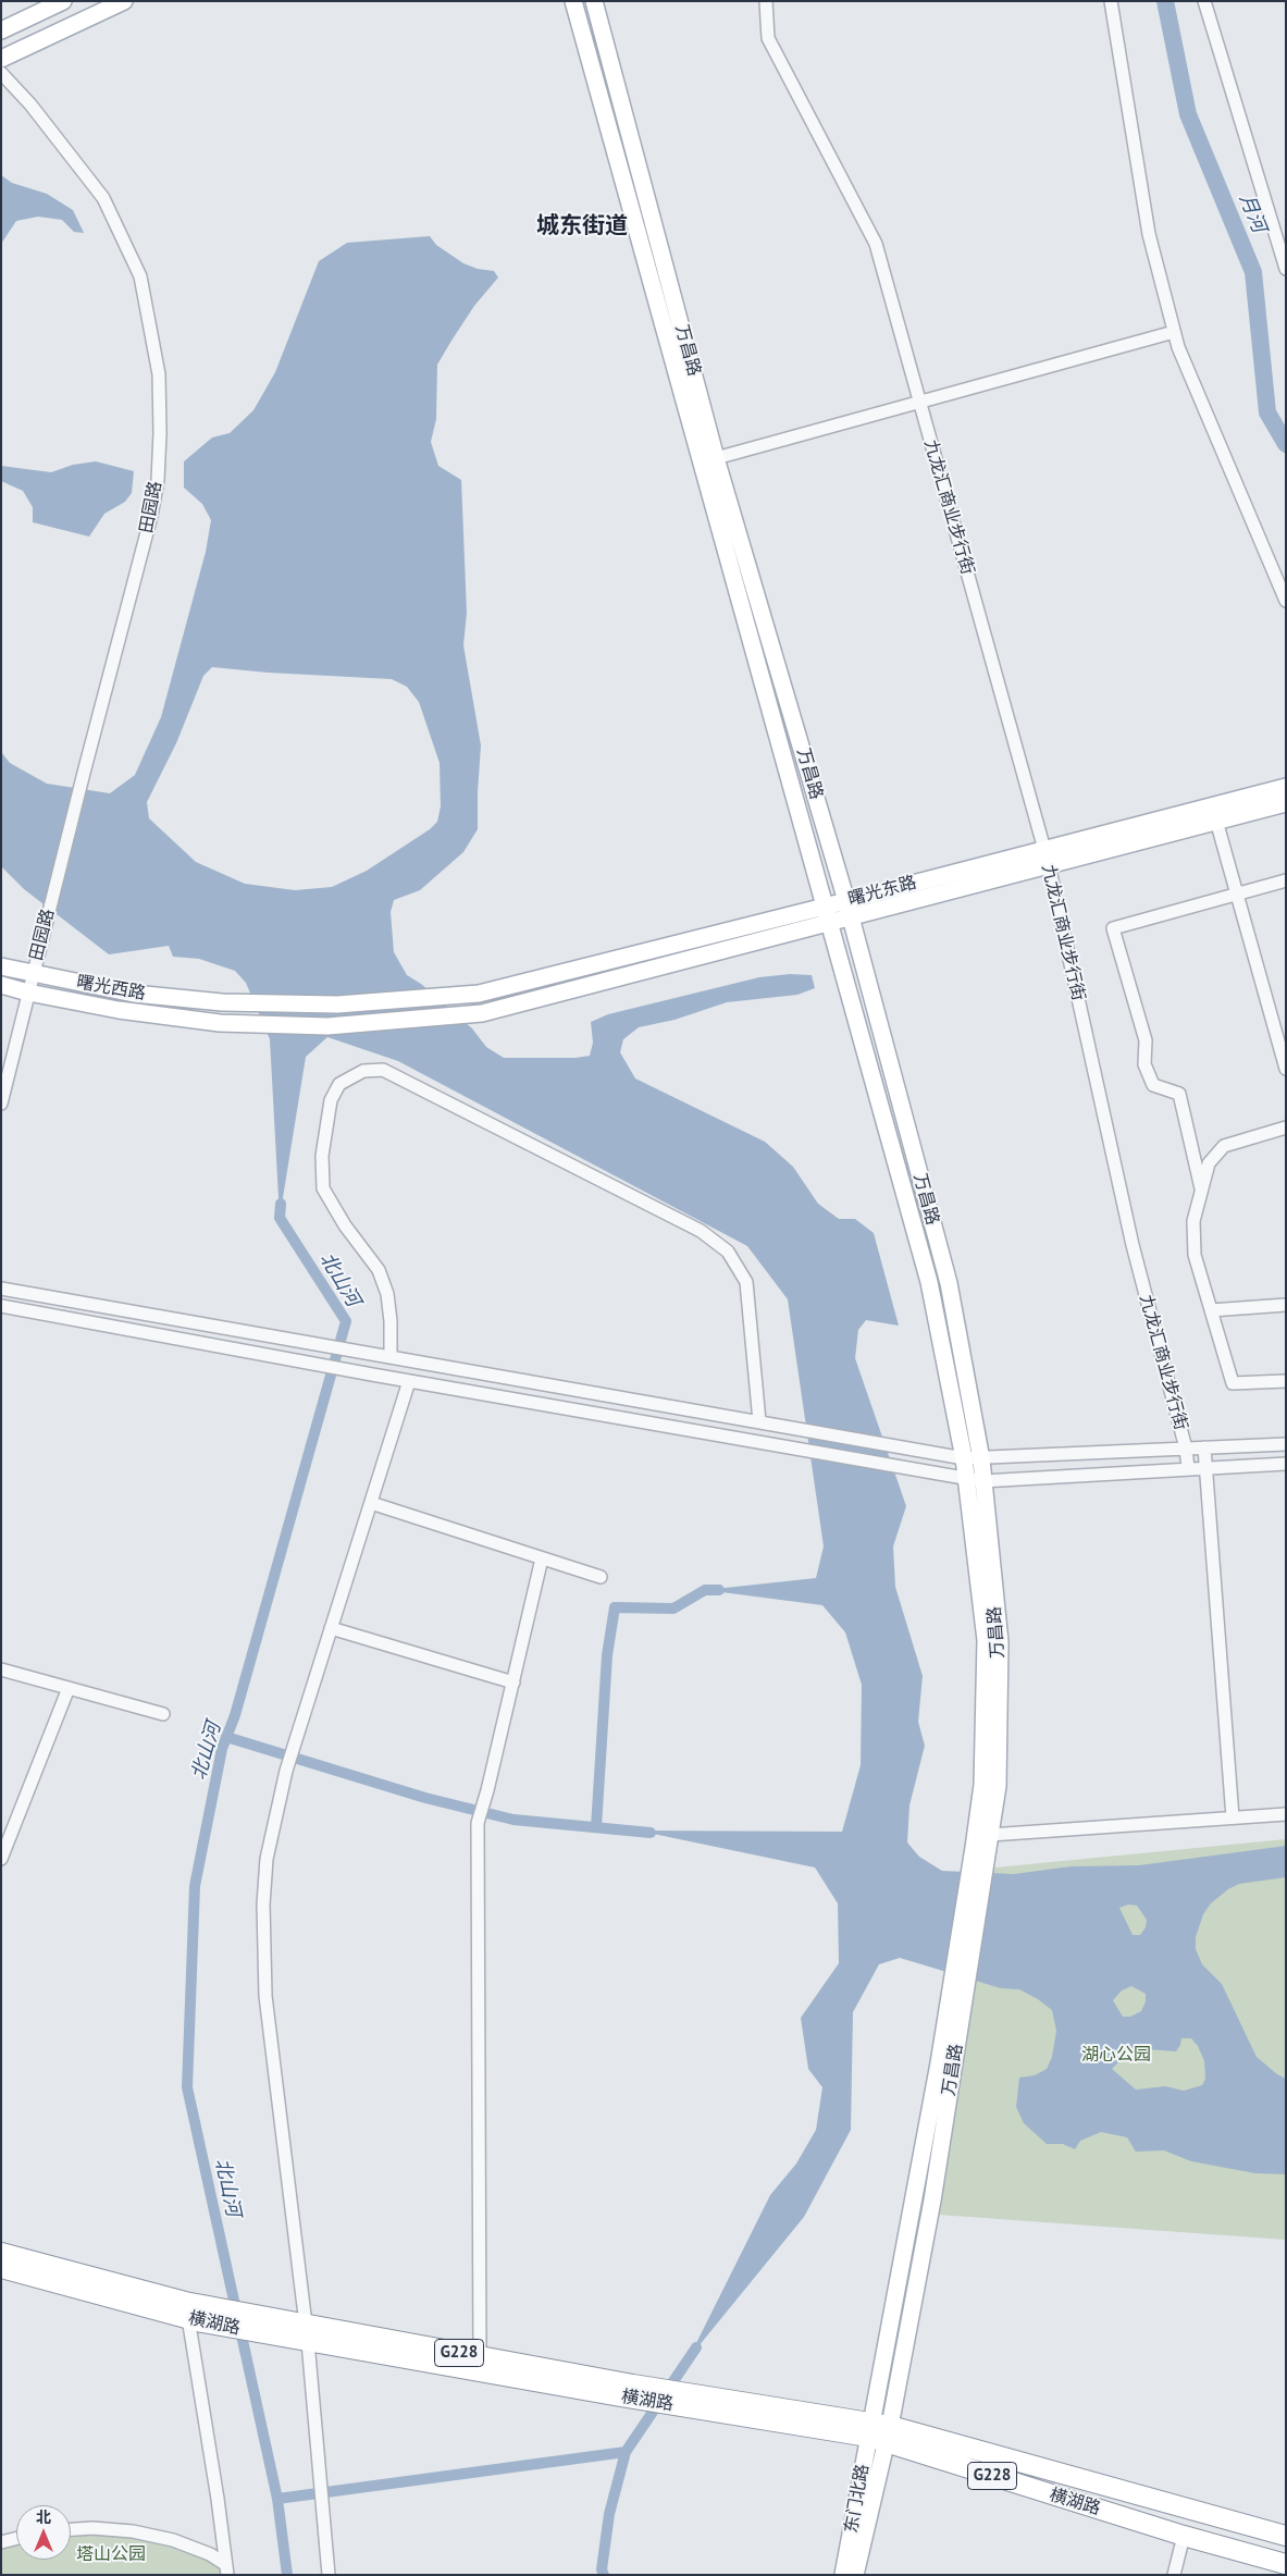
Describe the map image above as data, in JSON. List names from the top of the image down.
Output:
{
  "streets": {
    "highway": ["横湖路", "G228"],
    "main road": [
      "万昌路",
      "曙光东路",
      "曙光西路",
      "东门北路"
    ],
    "street": ["田园路", "九龙汇商业步行街"]
  },
  "crossings": [
    ["万昌路", "曙光东路"],
    ["万昌路", "横湖路"],
    ["万昌路", "东门北路"],
    ["田园路", "曙光西路"],
    ["九龙汇商业步行街", "曙光东路"],
    ["曙光东路", "曙光西路"],
    ["横湖路", "东门北路"]
  ],
  "districts": ["城东街道"],
  "water": ["月河", "北山河"],
  "parks": ["湖心公园", "塔山公园"],
  "north": "top"
}
